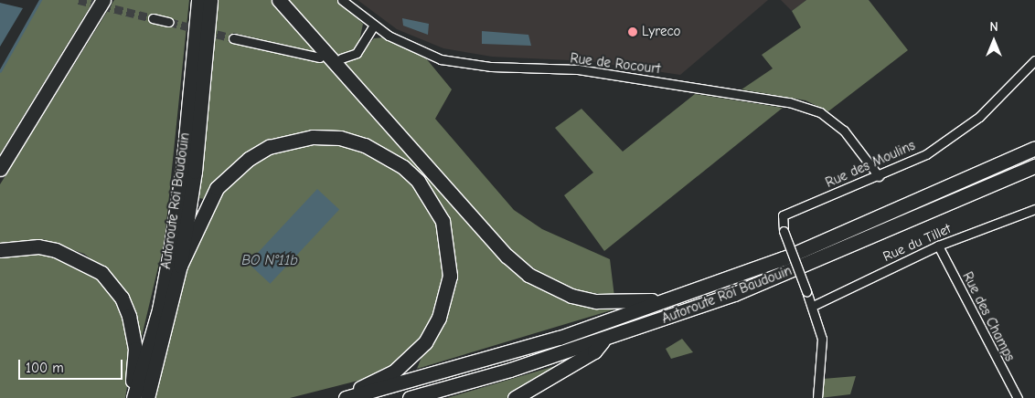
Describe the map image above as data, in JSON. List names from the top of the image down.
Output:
{
  "streets": {
    "highway": ["Autoroute Roi Baudouin"],
    "street": [
      "Rue de Rocourt",
      "Rue des Moulins",
      "Rue du Tillet",
      "Rue des Champs"
    ]
  },
  "crossings": [
    ["Rue de Rocourt", "Rue des Moulins"],
    ["Rue des Moulins", "Rue du Tillet"],
    ["Rue du Tillet", "Rue des Champs"]
  ],
  "water": ["BO N°11b"],
  "places": ["Lyreco"],
  "scale_bar": "100 m",
  "north": "top"
}
